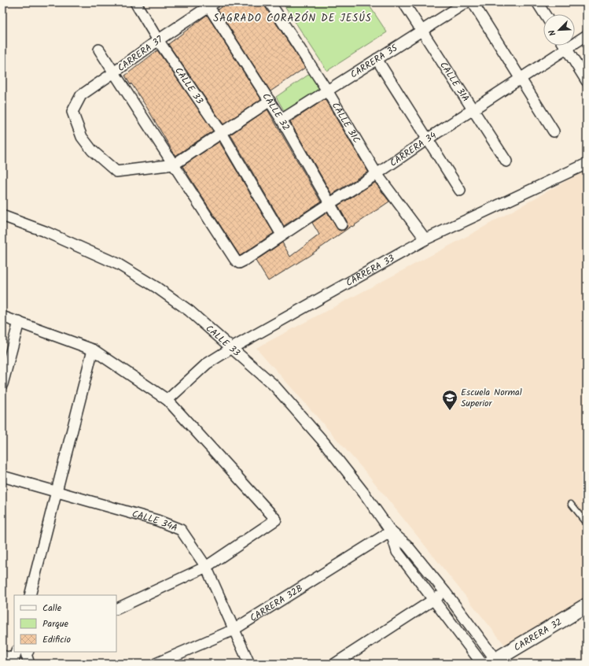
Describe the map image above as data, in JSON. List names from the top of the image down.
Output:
{
  "streets": {
    "street": [
      "CARRERA 37",
      "CARRERA 35",
      "CALLE 31A",
      "CALLE 33",
      "CALLE 32",
      "CALLE 31C",
      "CARRERA 34",
      "CARRERA 33",
      "CALLE 34A",
      "CARRERA 32B",
      "CARRERA 32"
    ]
  },
  "crossings": [
    ["CARRERA 37", "CALLE 33"],
    ["CARRERA 37", "CALLE 32"],
    ["CARRERA 37", "CARRERA 34"],
    ["CARRERA 35", "CALLE 31A"],
    ["CARRERA 35", "CALLE 32"],
    ["CARRERA 35", "CALLE 31C"],
    ["CALLE 31A", "CARRERA 34"],
    ["CALLE 33", "CARRERA 34"],
    ["CALLE 33", "CARRERA 33"],
    ["CALLE 33", "CARRERA 32B"],
    ["CALLE 33", "CARRERA 32"],
    ["CALLE 32", "CARRERA 34"],
    ["CALLE 31C", "CARRERA 34"],
    ["CALLE 31C", "CARRERA 33"],
    ["CALLE 34A", "CARRERA 32B"]
  ],
  "districts": ["SAGRADO CORAZÓN DE JESÚS"],
  "places": {
    "school or university": ["Escuela Normal Superior"]
  },
  "legend": ["Calle", "Parque", "Edificio"],
  "north": "bottom left"
}
